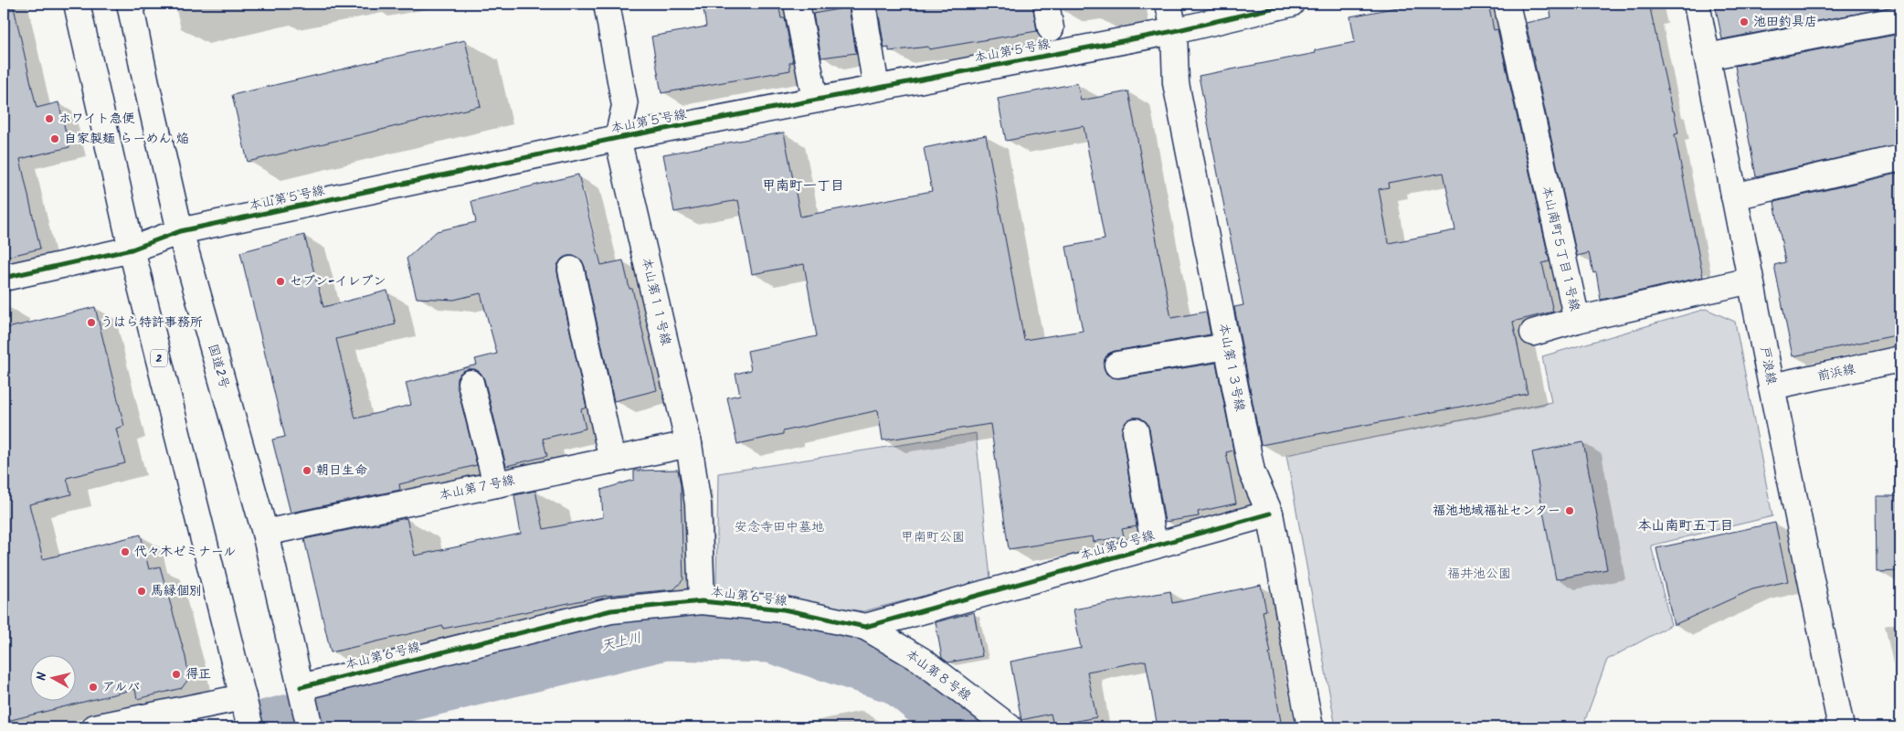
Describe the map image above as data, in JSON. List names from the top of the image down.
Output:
{
  "streets": {
    "main road": [
      "本山第５号線",
      "本山南町５丁目１号線",
      "本山第１１号線",
      "2",
      "戸浪線",
      "国道2号",
      "本山第１３号線",
      "前浜線",
      "本山第７号線",
      "本山第６号線",
      "本山第８号線"
    ]
  },
  "crossings": [
    ["本山第５号線", "本山第１１号線"],
    ["本山第５号線", "2"],
    ["本山第５号線", "国道2号"],
    ["本山第５号線", "本山第１３号線"],
    ["本山南町５丁目１号線", "戸浪線"],
    ["本山第１１号線", "本山第７号線"],
    ["本山第１１号線", "本山第６号線"],
    ["戸浪線", "前浜線"],
    ["国道2号", "本山第７号線"],
    ["国道2号", "本山第６号線"],
    ["本山第１３号線", "本山第６号線"],
    ["本山第６号線", "本山第８号線"]
  ],
  "districts": ["甲南町一丁目", "本山南町五丁目"],
  "water": ["天上川"],
  "parks": ["安念寺田中墓地", "甲南町公園", "福井池公園"],
  "places": [
    "池田釣具店",
    "ホワイト急便",
    "自家製麺 らーめん 焔",
    "セブン-イレブン",
    "うはら特許事務所",
    "朝日生命",
    "福池地域福祉センター",
    "代々木ゼミナール",
    "馬縁個別",
    "得正",
    "アルバ"
  ],
  "north": "left"
}
